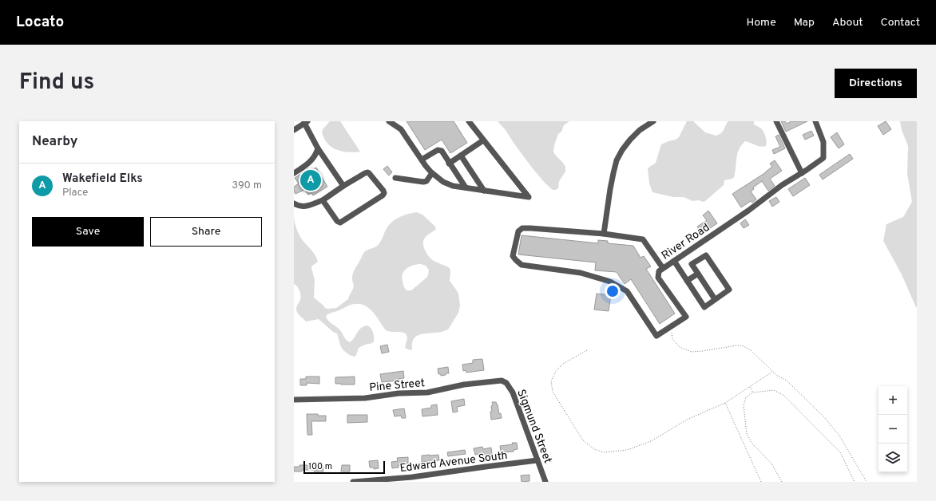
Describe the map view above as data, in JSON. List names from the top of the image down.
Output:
{
  "streets": {
    "street": [
      "River Road",
      "Pine Street",
      "Sigmund Street",
      "Edward Avenue South"
    ]
  },
  "crossings": [
    ["Pine Street", "Sigmund Street"],
    ["Sigmund Street", "Edward Avenue South"]
  ],
  "scale_bar": "100 m",
  "page": {
    "header": "Locato",
    "nav": [
      "Home",
      "Map",
      "About",
      "Contact"
    ],
    "title": "Find us",
    "buttons": [
      "Directions",
      ["Save", "Share"]
    ],
    "heading": "Nearby",
    "list": [
      {
        "mark": "A",
        "name": "Wakefield Elks",
        "note": "Place",
        "value": "390 m"
      }
    ],
    "pins": "A",
    "map_buttons": ["+", "−"],
    "scale": "100 m"
  }
}
